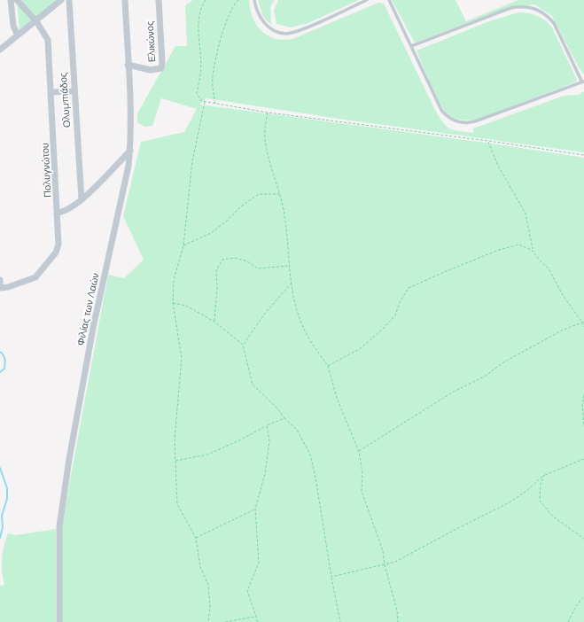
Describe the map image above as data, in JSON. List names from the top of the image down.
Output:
{
  "streets": {
    "street": [
      "Ελικώνος",
      "Ολυμπιάδος",
      "Πολυγνώτου",
      "Φιλίας των Λαών"
    ]
  },
  "crossings": [
    ["Ελικώνος", "Φιλίας των Λαών"]
  ]
}
